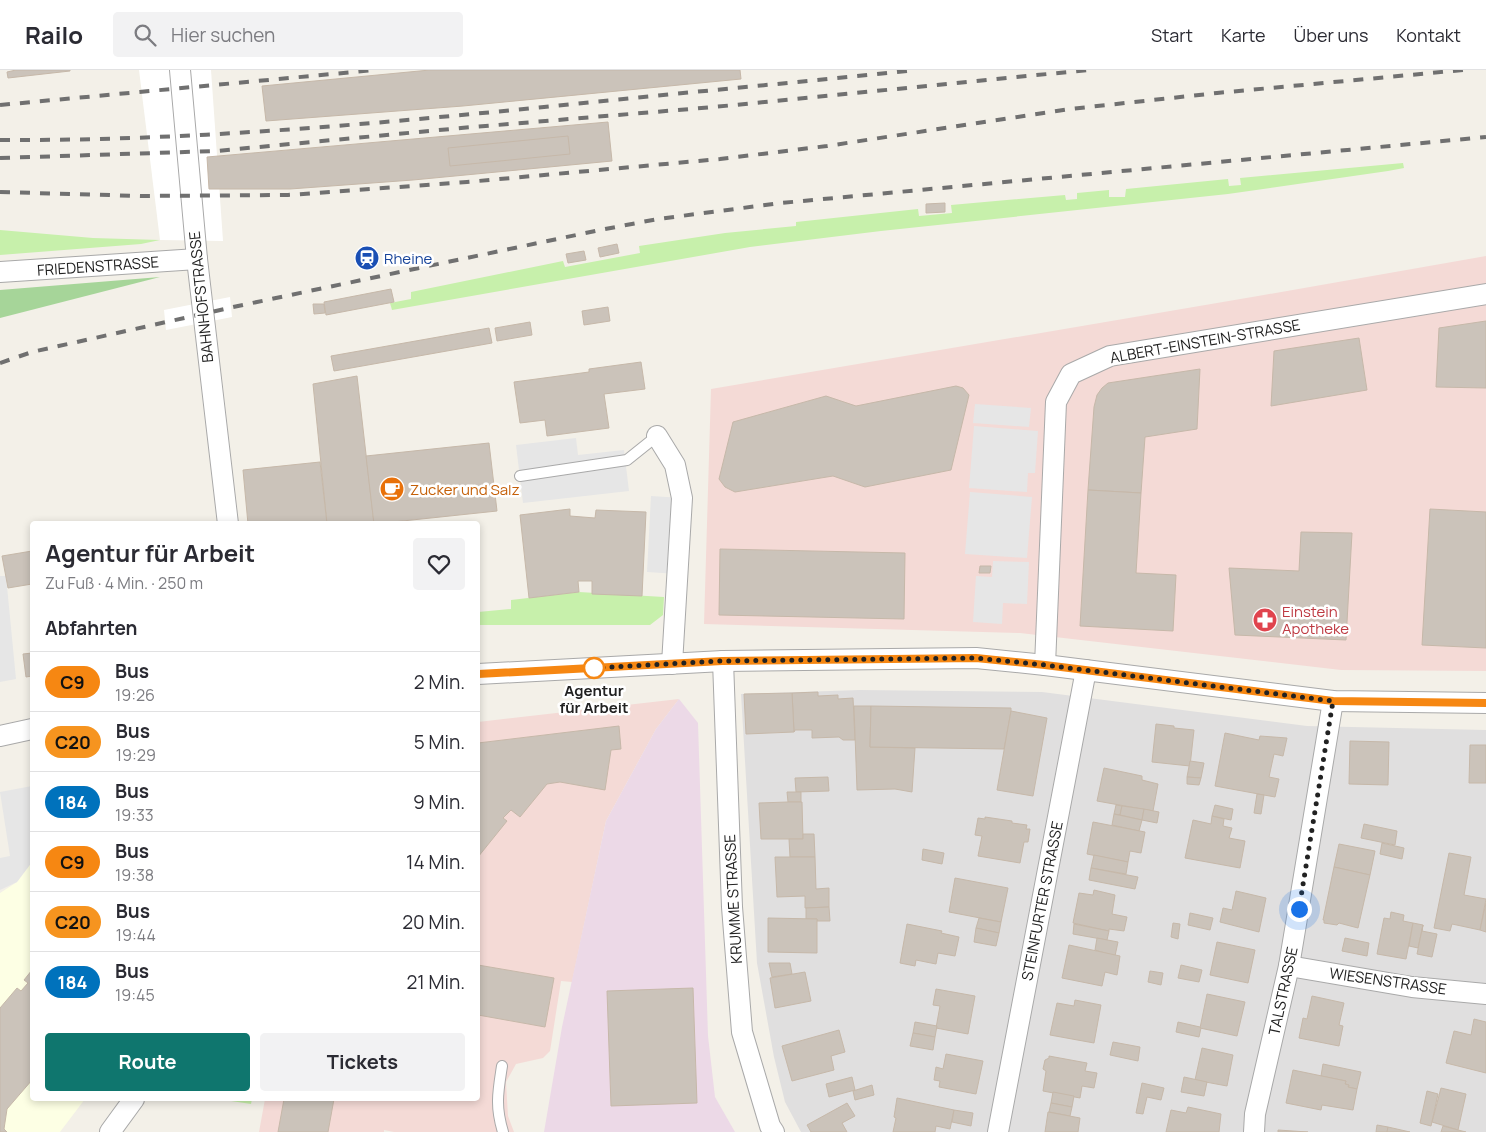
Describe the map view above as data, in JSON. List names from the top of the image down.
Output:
{
  "streets": {
    "street": [
      "FRIEDENSTRASSE",
      "BAHNHOFSTRASSE",
      "ALBERT-EINSTEIN-STRASSE",
      "KRUMME STRASSE",
      "STEINFURTER STRASSE",
      "WIESENSTRASSE",
      "TALSTRASSE"
    ]
  },
  "crossings": [
    ["FRIEDENSTRASSE", "BAHNHOFSTRASSE"],
    ["WIESENSTRASSE", "TALSTRASSE"]
  ],
  "places": {
    "station": ["Rheine"],
    "cafe": ["Zucker und Salz"],
    "pharmacy": ["Einstein Apotheke"],
    "other": ["Agentur für Arbeit"]
  },
  "lines": ["bus line C9"],
  "page": {
    "header": "Railo",
    "search": "Hier suchen",
    "nav": [
      "Start",
      "Karte",
      "Über uns",
      "Kontakt"
    ],
    "heading": [
      ["Agentur für Arbeit", "Zu Fuß · 4 Min. · 250 m"],
      "Abfahrten"
    ],
    "list": [
      {
        "mark": "C9",
        "name": "Bus",
        "note": "19:26",
        "value": "2 Min."
      },
      {
        "mark": "C20",
        "name": "Bus",
        "note": "19:29",
        "value": "5 Min."
      },
      {
        "mark": "184",
        "name": "Bus",
        "note": "19:33",
        "value": "9 Min."
      },
      {
        "mark": "C9",
        "name": "Bus",
        "note": "19:38",
        "value": "14 Min."
      },
      {
        "mark": "C20",
        "name": "Bus",
        "note": "19:44",
        "value": "20 Min."
      },
      {
        "mark": "184",
        "name": "Bus",
        "note": "19:45",
        "value": "21 Min."
      }
    ],
    "buttons": ["Route", "Tickets"]
  }
}
